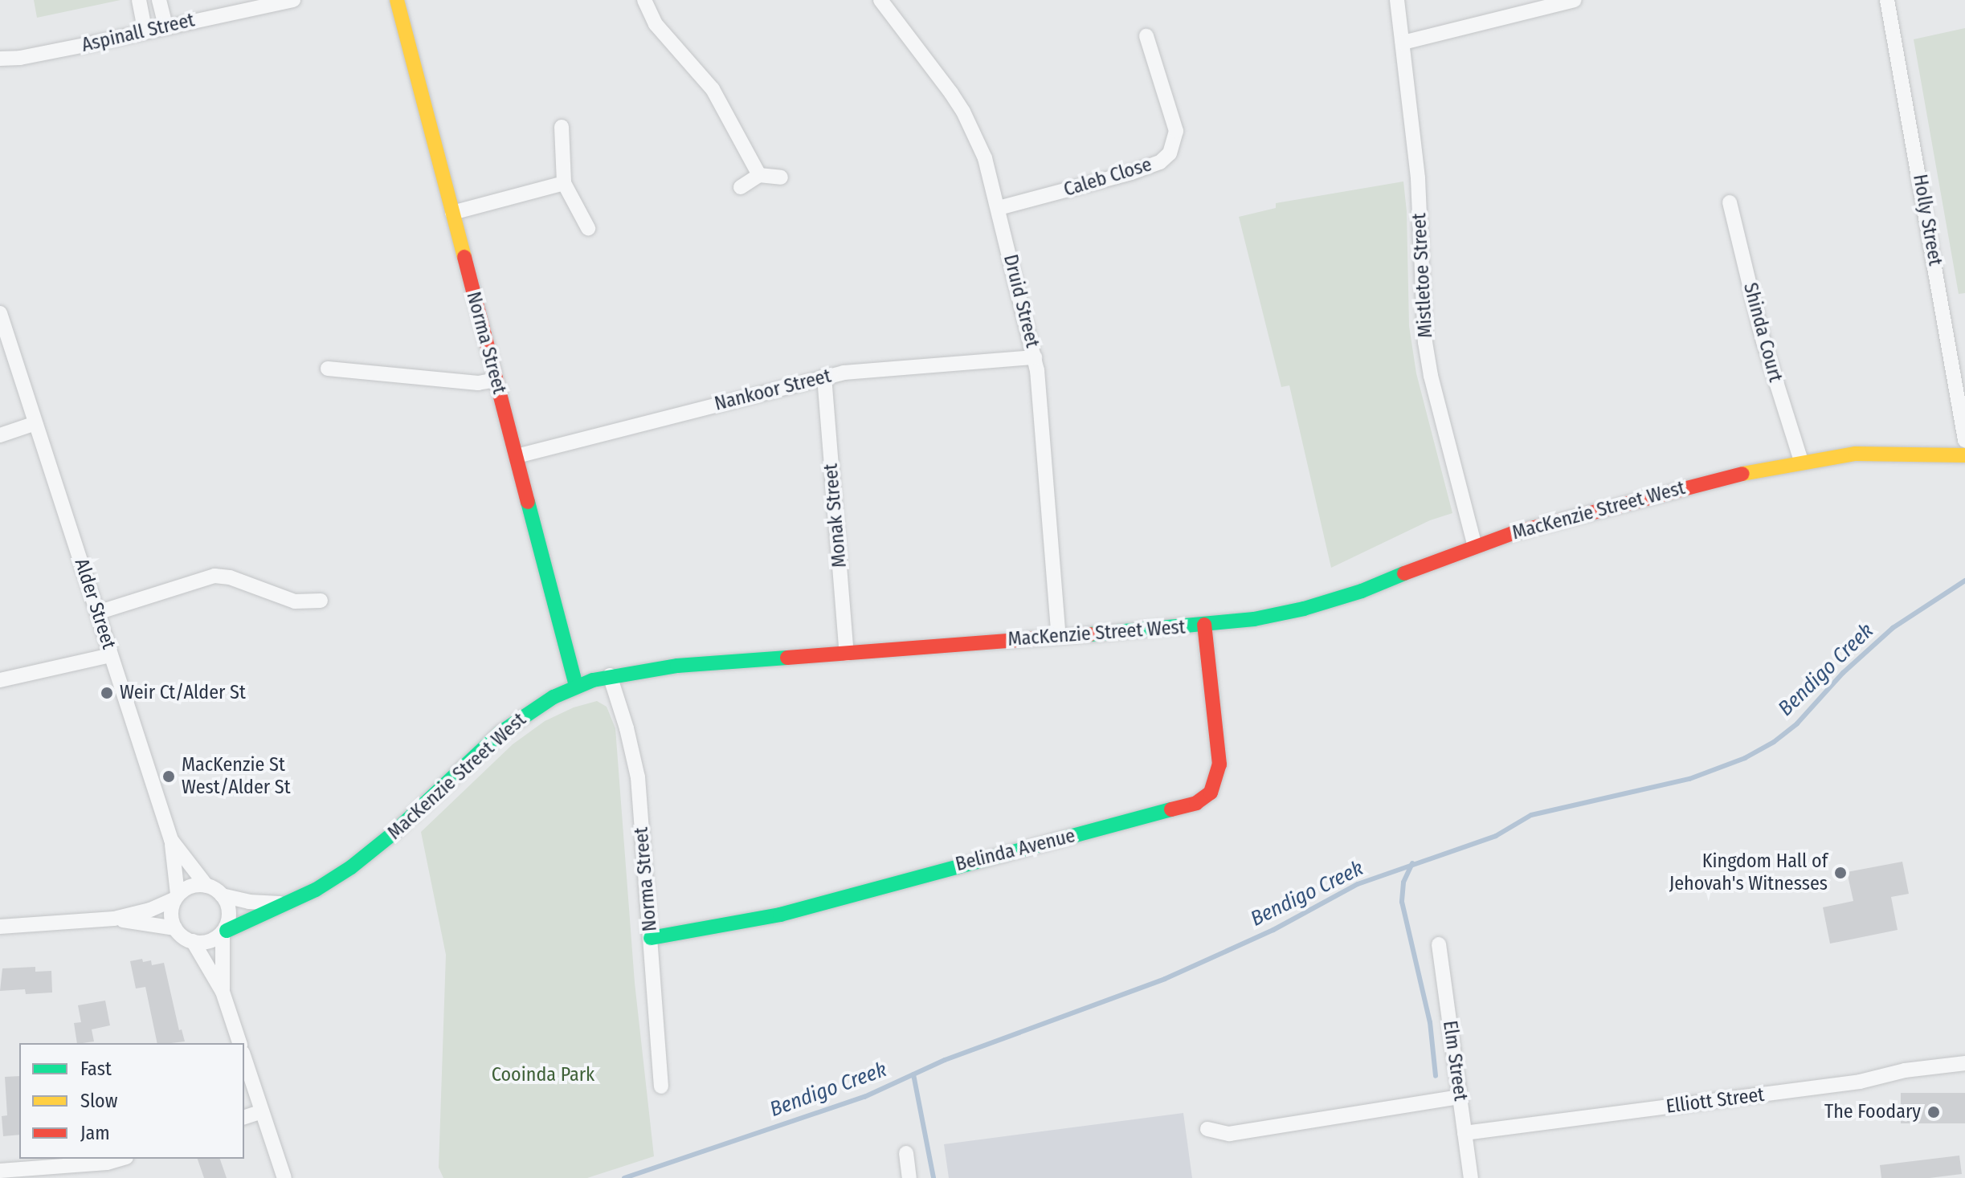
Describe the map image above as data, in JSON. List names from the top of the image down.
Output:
{
  "streets": {
    "street": [
      "Aspinall Street",
      "Caleb Close",
      "Holly Street",
      "Mistletoe Street",
      "Druid Street",
      "Shinda Court",
      "Norma Street",
      "Nankoor Street",
      "MacKenzie Street West",
      "Monak Street",
      "Alder Street",
      "Belinda Avenue",
      "Elm Street",
      "Elliott Street"
    ]
  },
  "crossings": [
    ["Caleb Close", "Druid Street"],
    ["Mistletoe Street", "MacKenzie Street West"],
    ["Druid Street", "Nankoor Street"],
    ["Druid Street", "MacKenzie Street West"],
    ["Shinda Court", "MacKenzie Street West"],
    ["Norma Street", "Nankoor Street"],
    ["Norma Street", "MacKenzie Street West"],
    ["Norma Street", "Belinda Avenue"],
    ["Nankoor Street", "Monak Street"],
    ["MacKenzie Street West", "Monak Street"],
    ["MacKenzie Street West", "Alder Street"],
    ["MacKenzie Street West", "Belinda Avenue"],
    ["Elm Street", "Elliott Street"]
  ],
  "water": ["Bendigo Creek"],
  "parks": ["Cooinda Park"],
  "places": [
    "Weir Ct/Alder St",
    "MacKenzie St West/Alder St",
    "Kingdom Hall of Jehovah's Witnesses",
    "The Foodary"
  ],
  "legend": ["Fast", "Slow", "Jam"]
}
